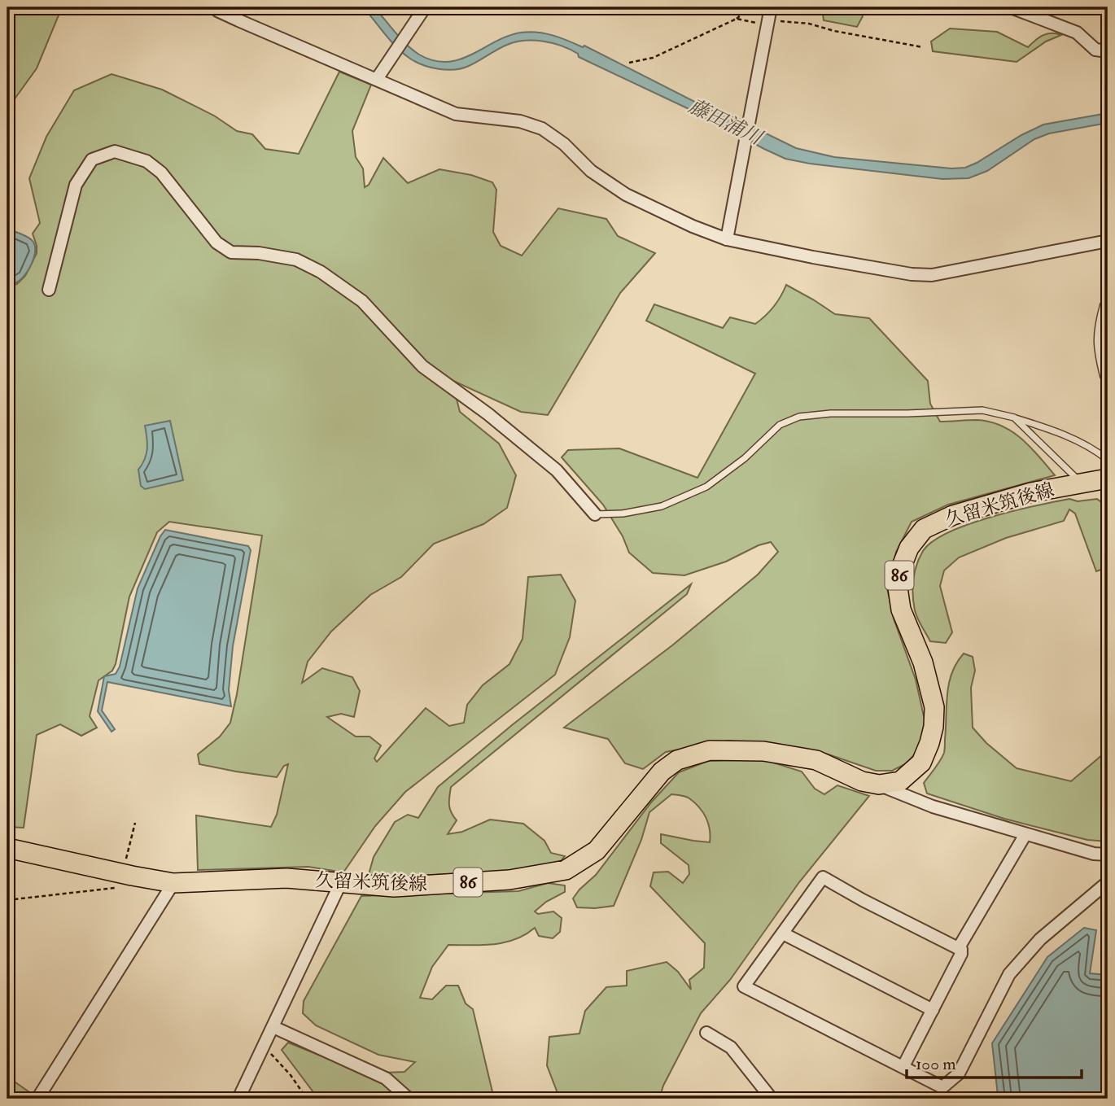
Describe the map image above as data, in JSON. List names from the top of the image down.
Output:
{
  "streets": {
    "main road": ["久留米筑後線", "86"]
  },
  "water": ["藤田浦川"],
  "scale_bar": "100 m"
}
